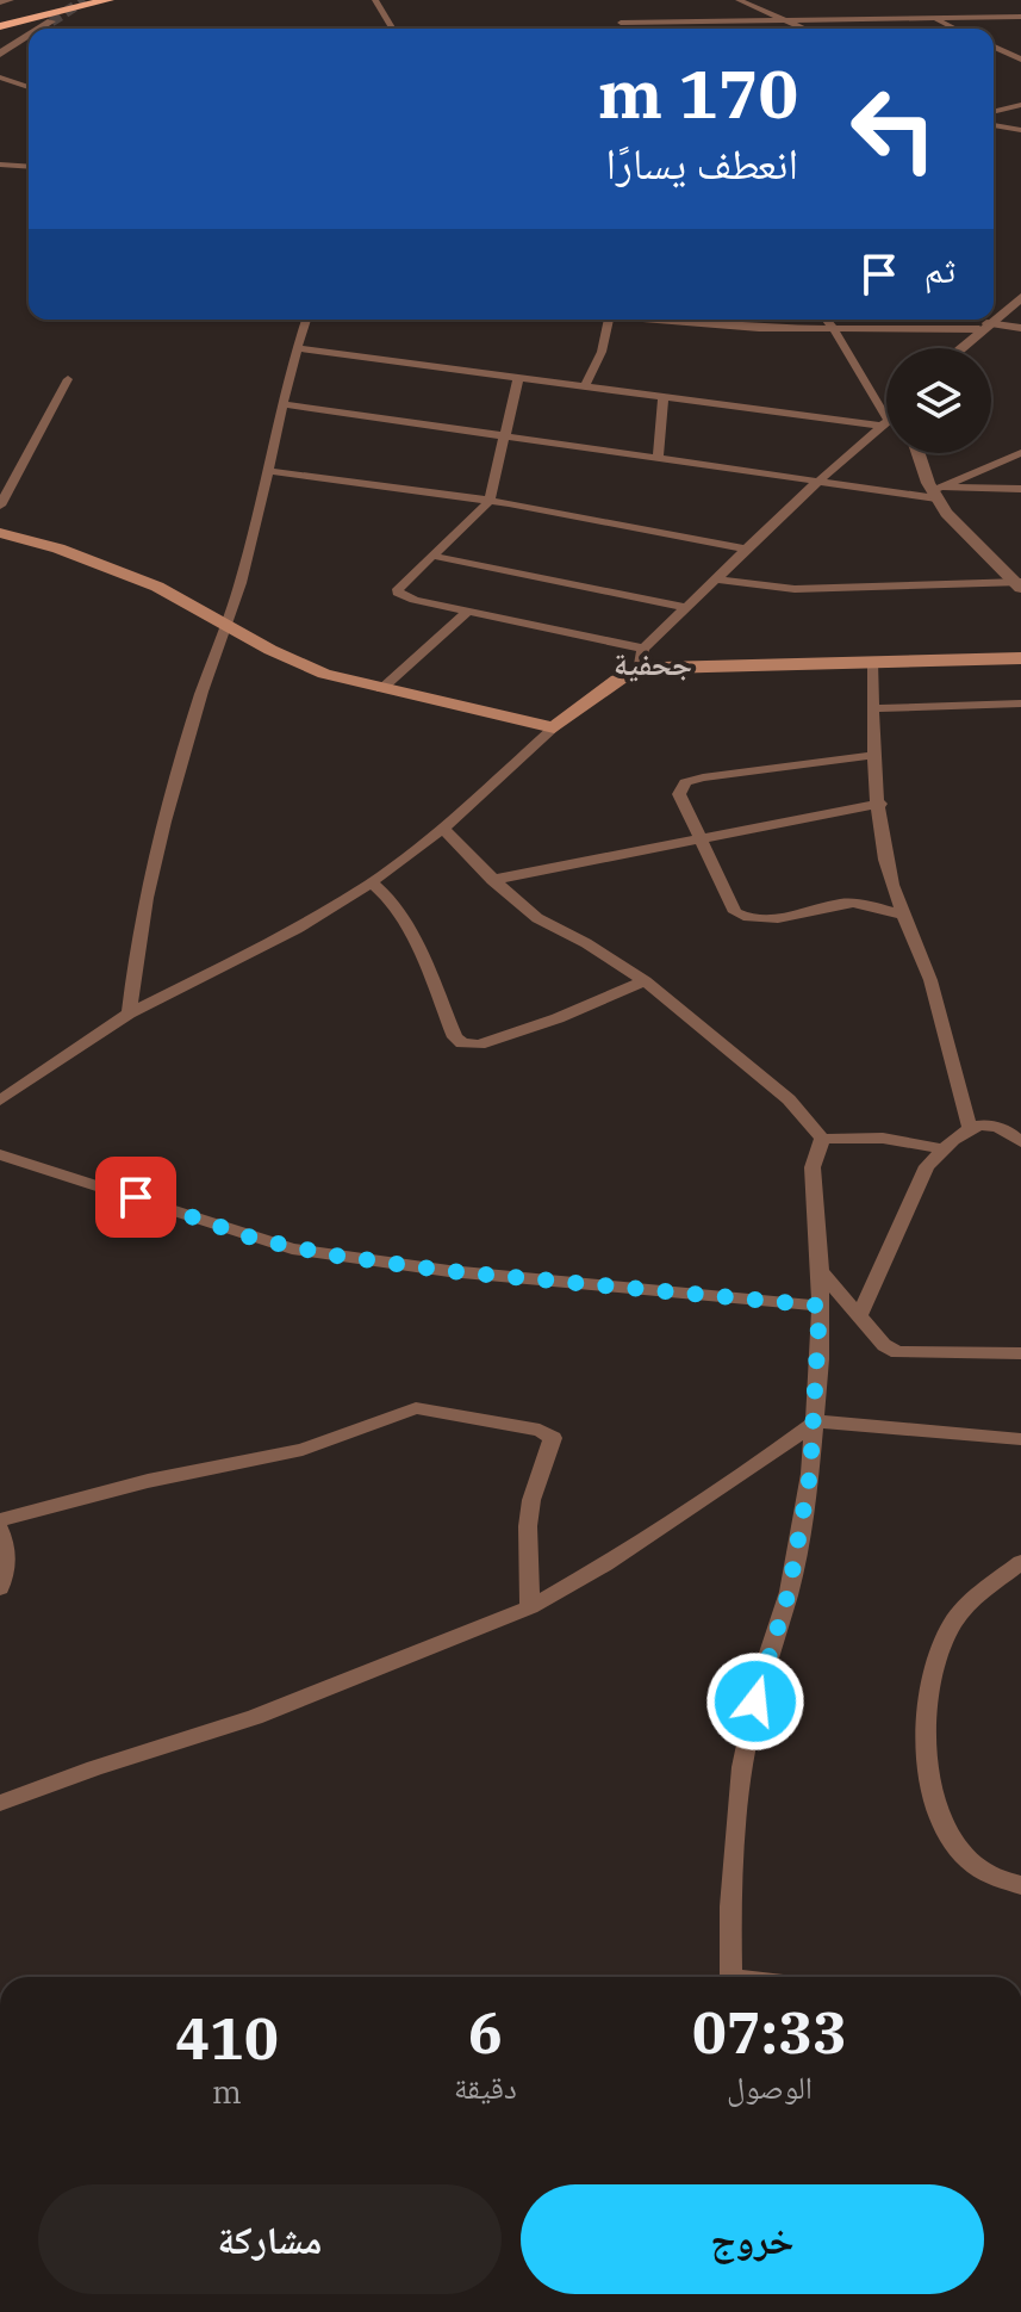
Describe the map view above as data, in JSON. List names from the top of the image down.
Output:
{
  "districts": ["جحفية"],
  "page": {
    "turn": ["170 m", "انعطف يسارًا"],
    "then": "ثم",
    "eta": [
      "07:33",
      "الوصول",
      "6",
      "دقيقة",
      "410",
      "m"
    ],
    "buttons": ["خروج", "مشاركة"]
  }
}
